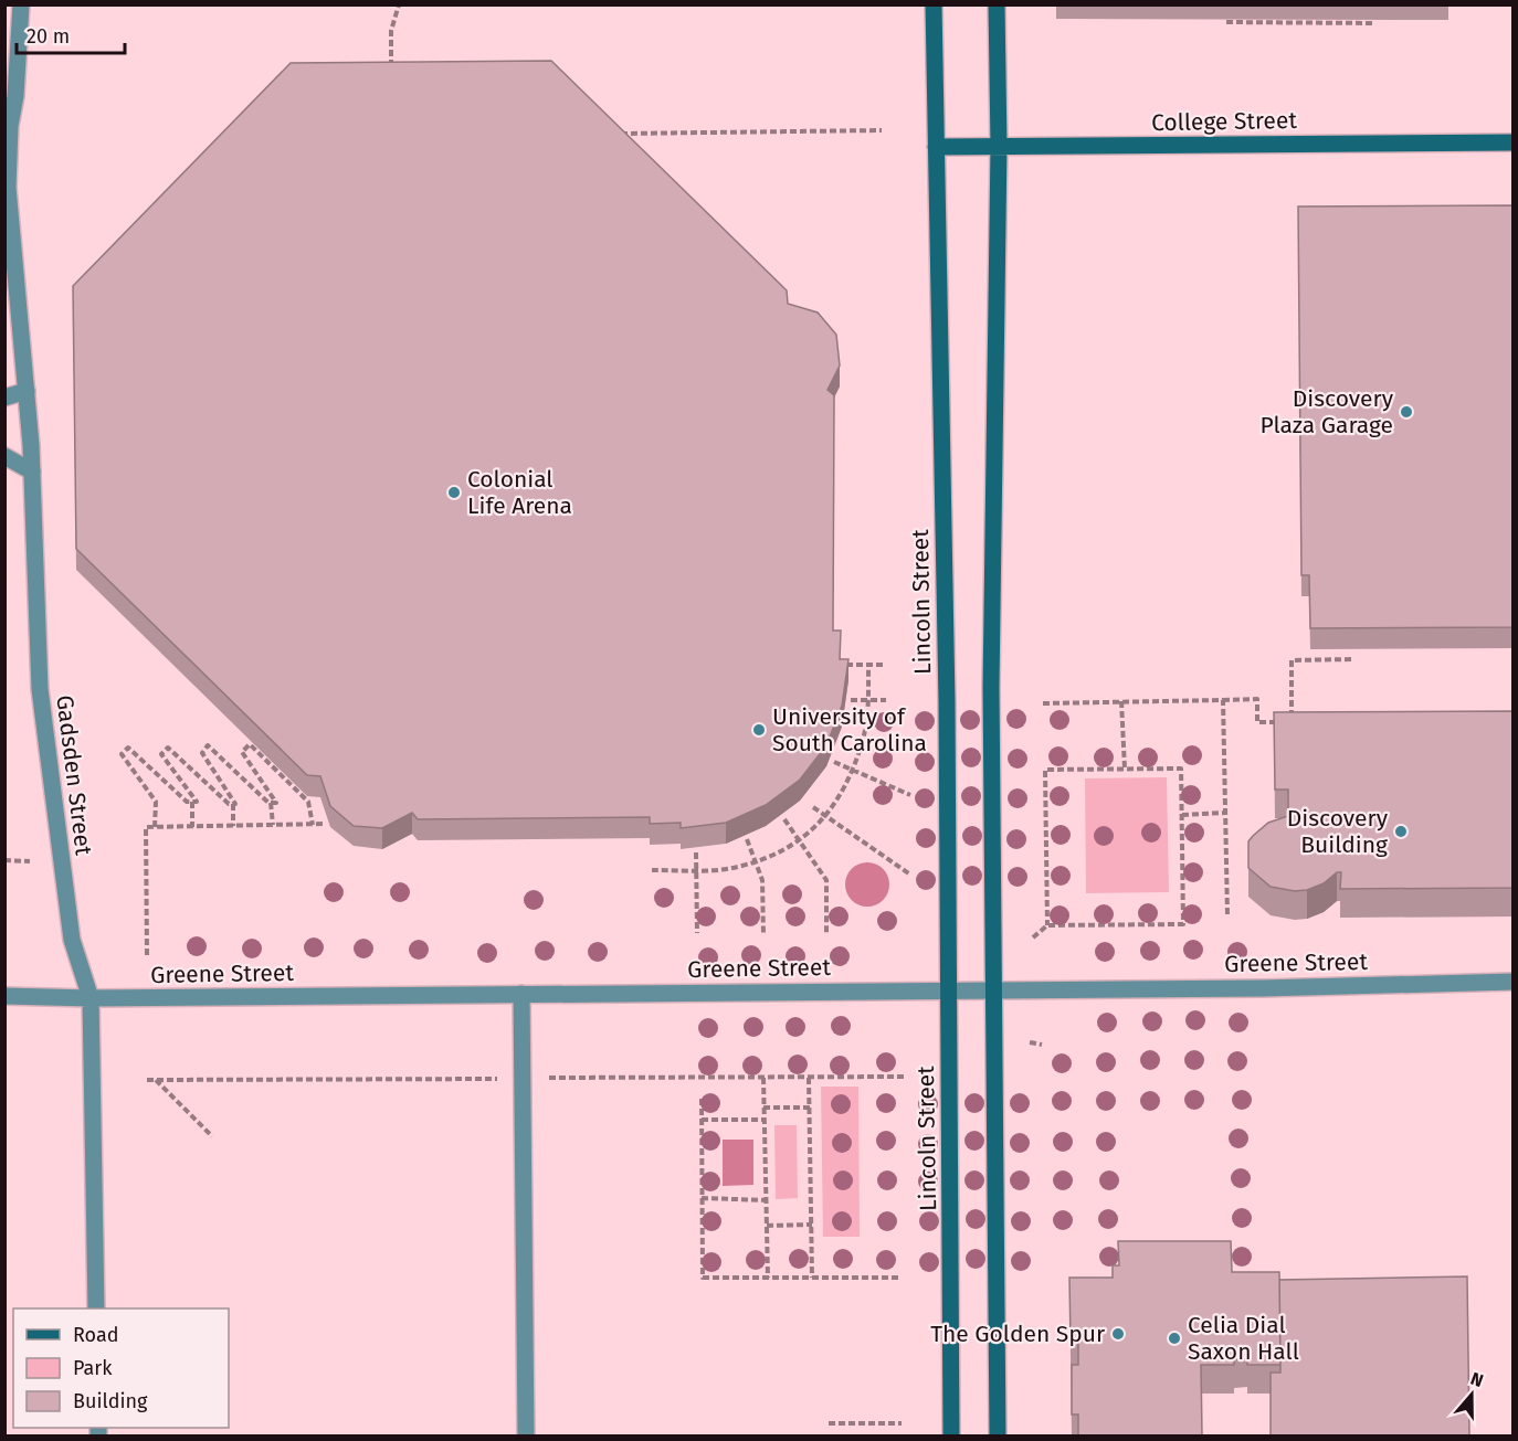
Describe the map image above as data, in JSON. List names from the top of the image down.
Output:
{
  "streets": {
    "street": [
      "College Street",
      "Lincoln Street",
      "Gadsden Street",
      "Greene Street"
    ]
  },
  "crossings": [
    ["College Street", "Lincoln Street"],
    ["Lincoln Street", "Greene Street"],
    ["Gadsden Street", "Greene Street"]
  ],
  "places": [
    "Discovery Plaza Garage",
    "Colonial Life Arena",
    "University of South Carolina",
    "Discovery Building",
    "The Golden Spur",
    "Celia Dial Saxon Hall"
  ],
  "legend": ["Road", "Park", "Building"],
  "scale_bar": "20 m",
  "north": "top"
}
